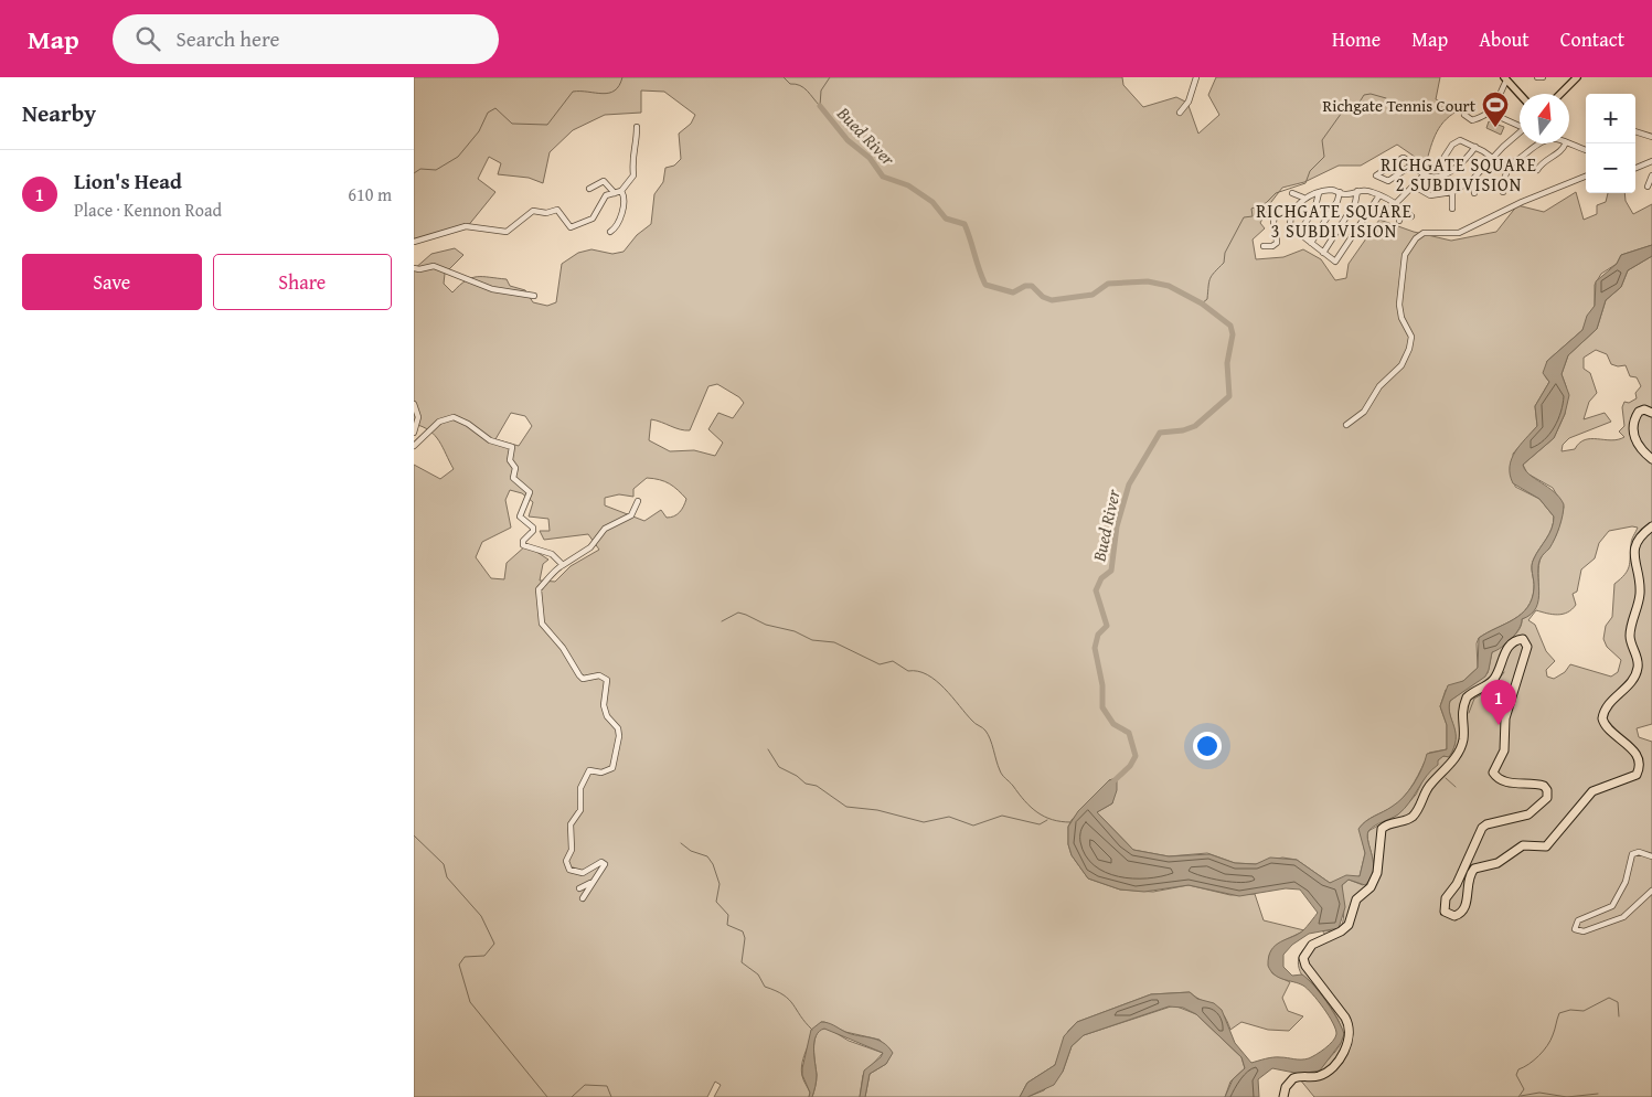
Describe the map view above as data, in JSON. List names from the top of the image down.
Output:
{
  "districts": ["RICHGATE SQUARE 2 SUBDIVISION", "RICHGATE SQUARE 3 SUBDIVISION"],
  "water": ["Bued River"],
  "places": {
    "sports": ["Richgate Tennis Court"]
  },
  "north": "top",
  "page": {
    "header": "Map",
    "search": "Search here",
    "nav": [
      "Home",
      "Map",
      "About",
      "Contact"
    ],
    "heading": "Nearby",
    "map_buttons": ["+", "−"],
    "list": [
      {
        "mark": "1",
        "name": "Lion's Head",
        "note": "Place · Kennon Road",
        "value": "610 m"
      }
    ],
    "buttons": ["Save", "Share"],
    "pins": "1"
  }
}
